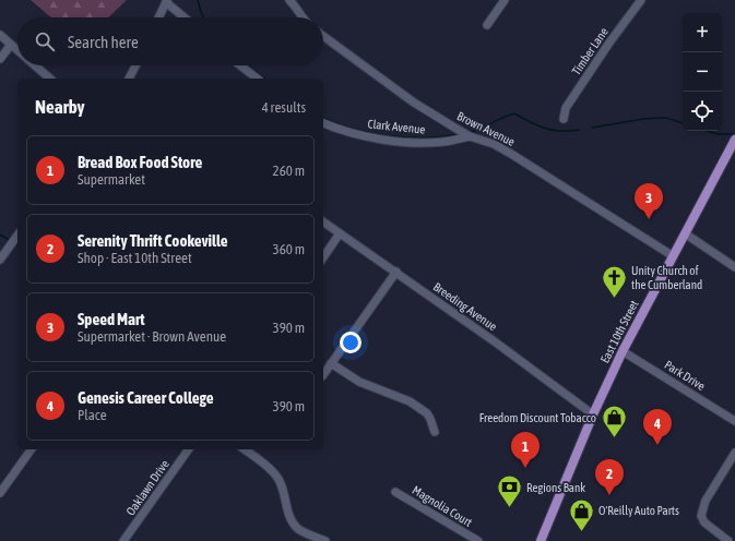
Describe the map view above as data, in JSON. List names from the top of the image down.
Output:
{
  "streets": {
    "main road": ["East 10th Street"],
    "street": [
      "Timber Lane",
      "Clark Avenue",
      "Brown Avenue",
      "Breeding Avenue",
      "Park Drive",
      "Oaklawn Drive",
      "Magnolia Court"
    ]
  },
  "crossings": [
    ["Clark Avenue", "Brown Avenue"],
    ["Brown Avenue", "East 10th Street"],
    ["Breeding Avenue", "East 10th Street"],
    ["East 10th Street", "Park Drive"]
  ],
  "places": {
    "church": ["Unity Church of the Cumberland"],
    "shop": ["Freedom Discount Tobacco", "O'Reilly Auto Parts"],
    "bank": ["Regions Bank"]
  },
  "page": {
    "map_buttons": ["+", "−"],
    "search": "Search here",
    "heading": ["Nearby", "4 results"],
    "list": [
      {
        "mark": "1",
        "name": "Bread Box Food Store",
        "note": "Supermarket",
        "value": "260 m"
      },
      {
        "mark": "2",
        "name": "Serenity Thrift Cookeville",
        "note": "Shop · East 10th Street",
        "value": "360 m"
      },
      {
        "mark": "3",
        "name": "Speed Mart",
        "note": "Supermarket · Brown Avenue",
        "value": "390 m"
      },
      {
        "mark": "4",
        "name": "Genesis Career College",
        "note": "Place",
        "value": "390 m"
      }
    ],
    "pins": [
      "3",
      "4",
      "1",
      "2"
    ]
  }
}
